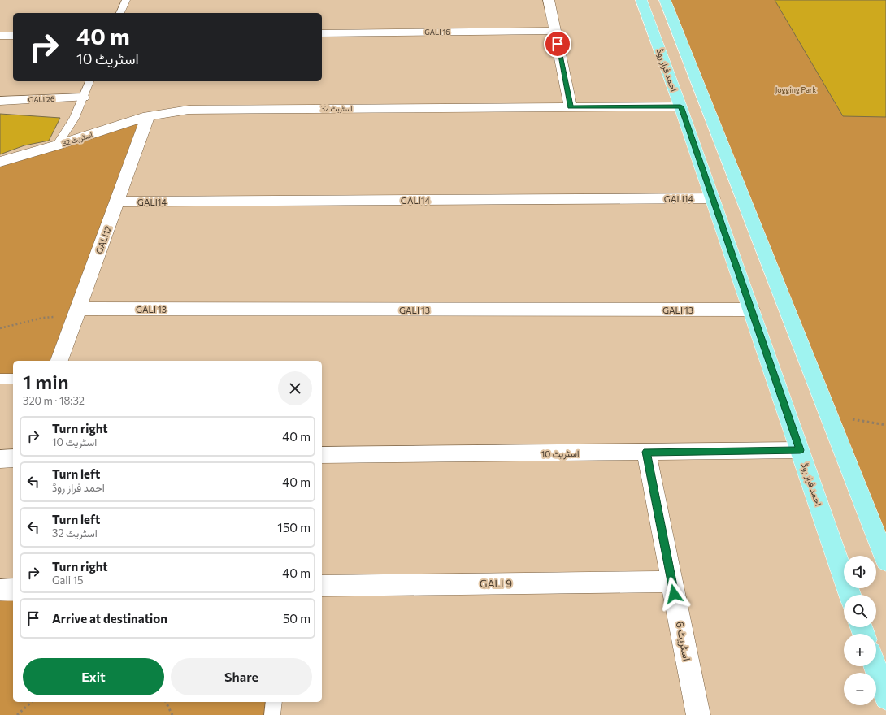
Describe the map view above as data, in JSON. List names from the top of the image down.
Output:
{
  "streets": {
    "main road": ["احمد فراز روڈ"],
    "street": [
      "GALI 16",
      "GALI 26",
      "اسٹریٹ 32",
      "GALI14",
      "GALI12",
      "GALI 13",
      "اسٹریٹ 10",
      "GALI 9",
      "اسٹریٹ 6"
    ]
  },
  "crossings": [
    ["احمد فراز روڈ", "اسٹریٹ 32"],
    ["احمد فراز روڈ", "GALI14"],
    ["احمد فراز روڈ", "GALI 13"],
    ["احمد فراز روڈ", "اسٹریٹ 10"],
    ["اسٹریٹ 32", "GALI12"],
    ["GALI14", "GALI12"],
    ["GALI12", "GALI 13"],
    ["اسٹریٹ 10", "اسٹریٹ 6"],
    ["GALI 9", "اسٹریٹ 6"]
  ],
  "parks": ["Jogging Park"],
  "page": {
    "turn": ["40 m", "اسٹریٹ 10"],
    "heading": ["1 min", "320 m · 18:32"],
    "list": [
      {
        "name": "Turn right",
        "note": "اسٹریٹ 10",
        "value": "40 m"
      },
      {
        "name": "Turn left",
        "note": "احمد فراز روڈ",
        "value": "40 m"
      },
      {
        "name": "Turn left",
        "note": "اسٹریٹ 32",
        "value": "150 m"
      },
      {
        "name": "Turn right",
        "note": "Gali 15",
        "value": "40 m"
      },
      {
        "name": "Arrive at destination",
        "value": "50 m"
      }
    ],
    "map_buttons": ["+", "−"],
    "buttons": ["Exit", "Share"]
  }
}
